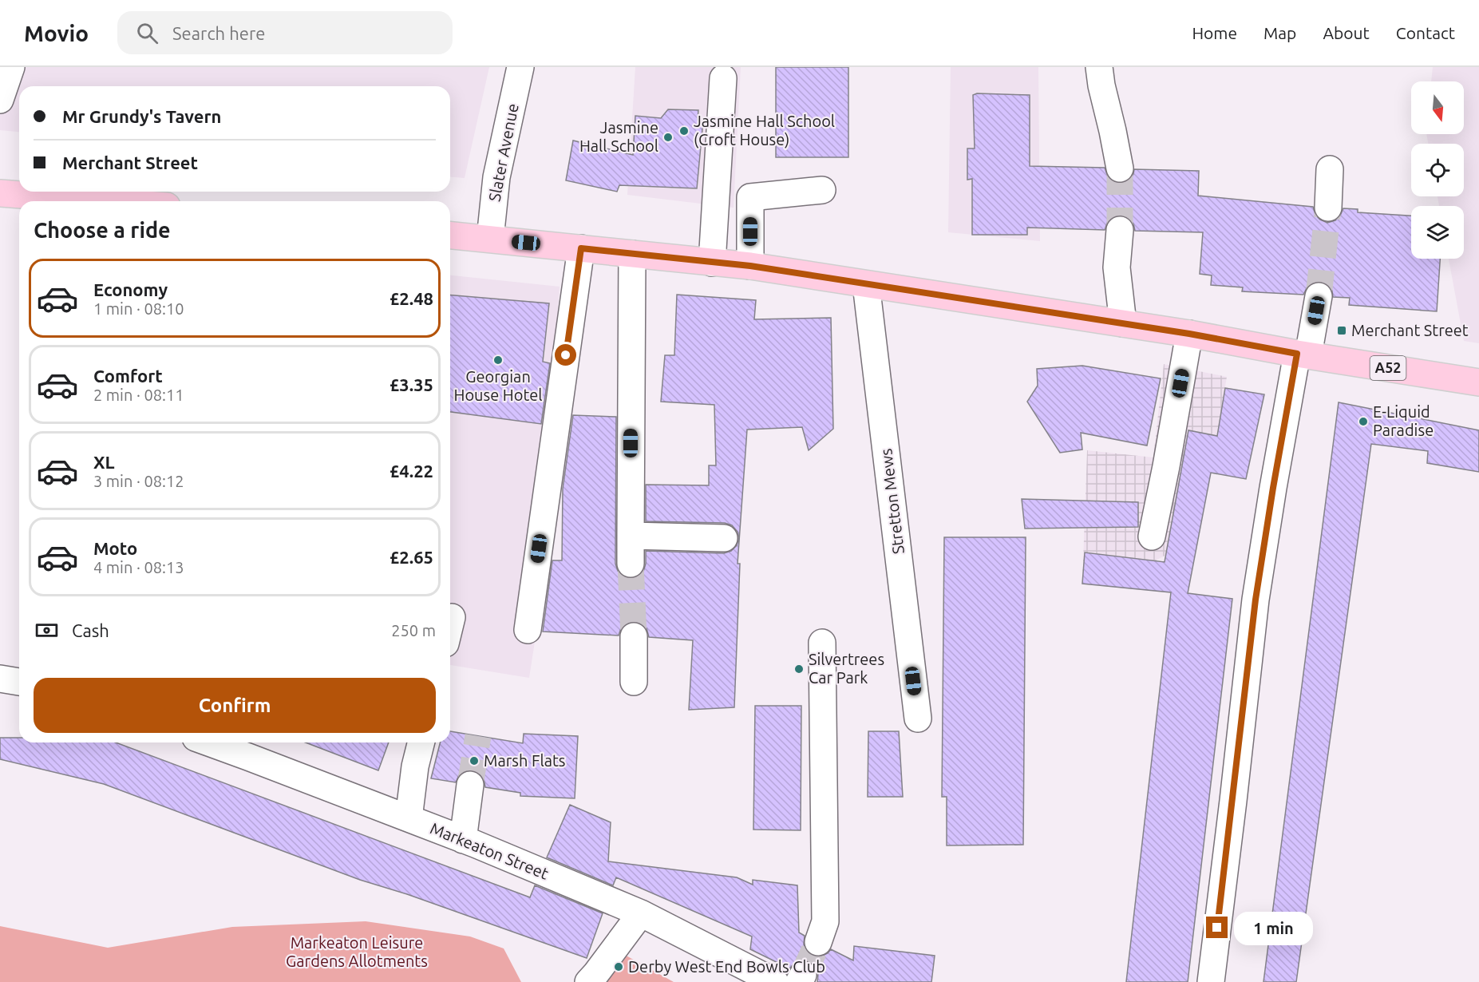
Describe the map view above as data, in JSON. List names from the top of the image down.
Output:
{
  "streets": {
    "main road": ["A52"],
    "street": ["Slater Avenue", "Stretton Mews", "Markeaton Street"]
  },
  "crossings": [
    ["Slater Avenue", "A52"],
    ["A52", "Stretton Mews"]
  ],
  "parks": ["Markeaton Leisure Gardens Allotments"],
  "places": {
    "other": [
      "Jasmine Hall School (Croft House)",
      "Jasmine Hall School",
      "Georgian House Hotel",
      "E-Liquid Paradise",
      "Silvertrees Car Park",
      "Marsh Flats",
      "Derby West End Bowls Club"
    ],
    "transit": ["Merchant Street"]
  },
  "north": "bottom",
  "page": {
    "header": "Movio",
    "search": "Search here",
    "nav": [
      "Home",
      "Map",
      "About",
      "Contact"
    ],
    "banner": ["Mr Grundy's Tavern", "Merchant Street"],
    "heading": "Choose a ride",
    "list": [
      {
        "name": "Economy",
        "note": "1 min · 08:10",
        "value": "£2.48"
      },
      {
        "name": "Comfort",
        "note": "2 min · 08:11",
        "value": "£3.35"
      },
      {
        "name": "XL",
        "note": "3 min · 08:12",
        "value": "£4.22"
      },
      {
        "name": "Moto",
        "note": "4 min · 08:13",
        "value": "£2.65"
      }
    ],
    "pay": ["Cash", "250 m"],
    "buttons": "Confirm",
    "bubble": "1 min"
  }
}
